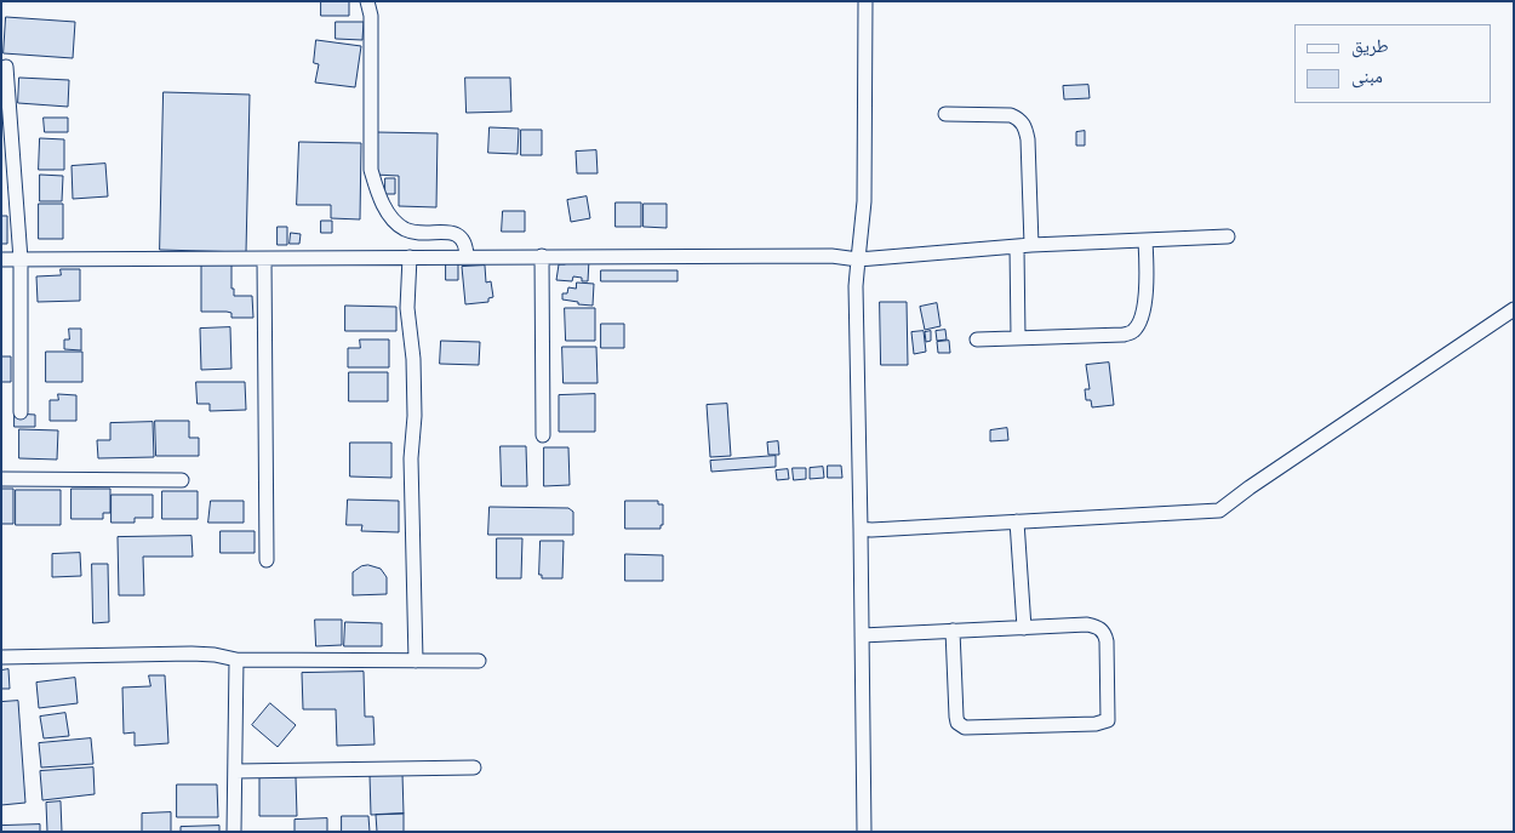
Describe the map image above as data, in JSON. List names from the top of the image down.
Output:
{
  "legend": ["طريق", "مبنى"]
}
